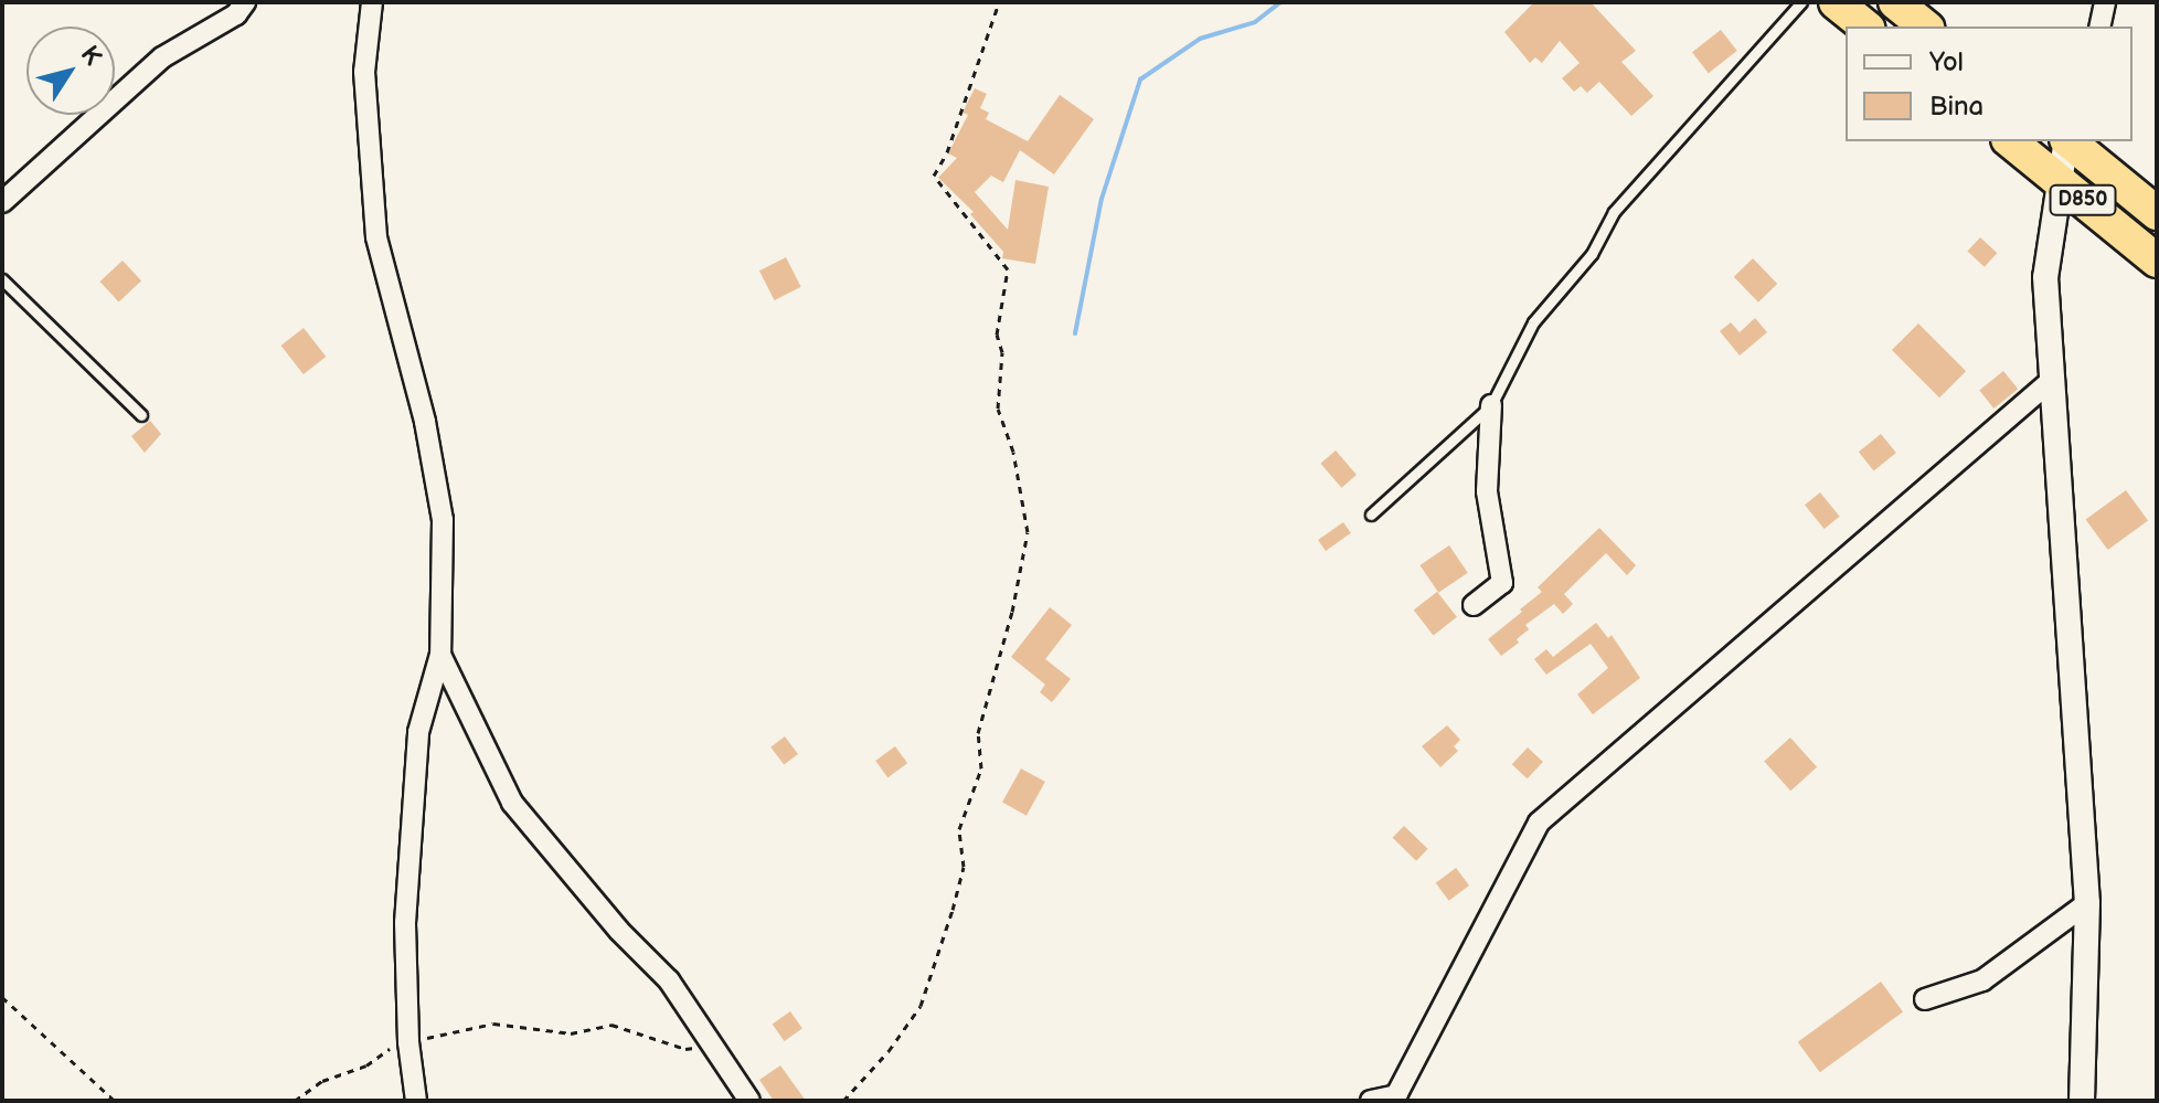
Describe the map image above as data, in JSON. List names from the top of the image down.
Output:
{
  "streets": {
    "highway": ["D850"]
  },
  "legend": ["Yol", "Bina"],
  "north": "top right"
}
